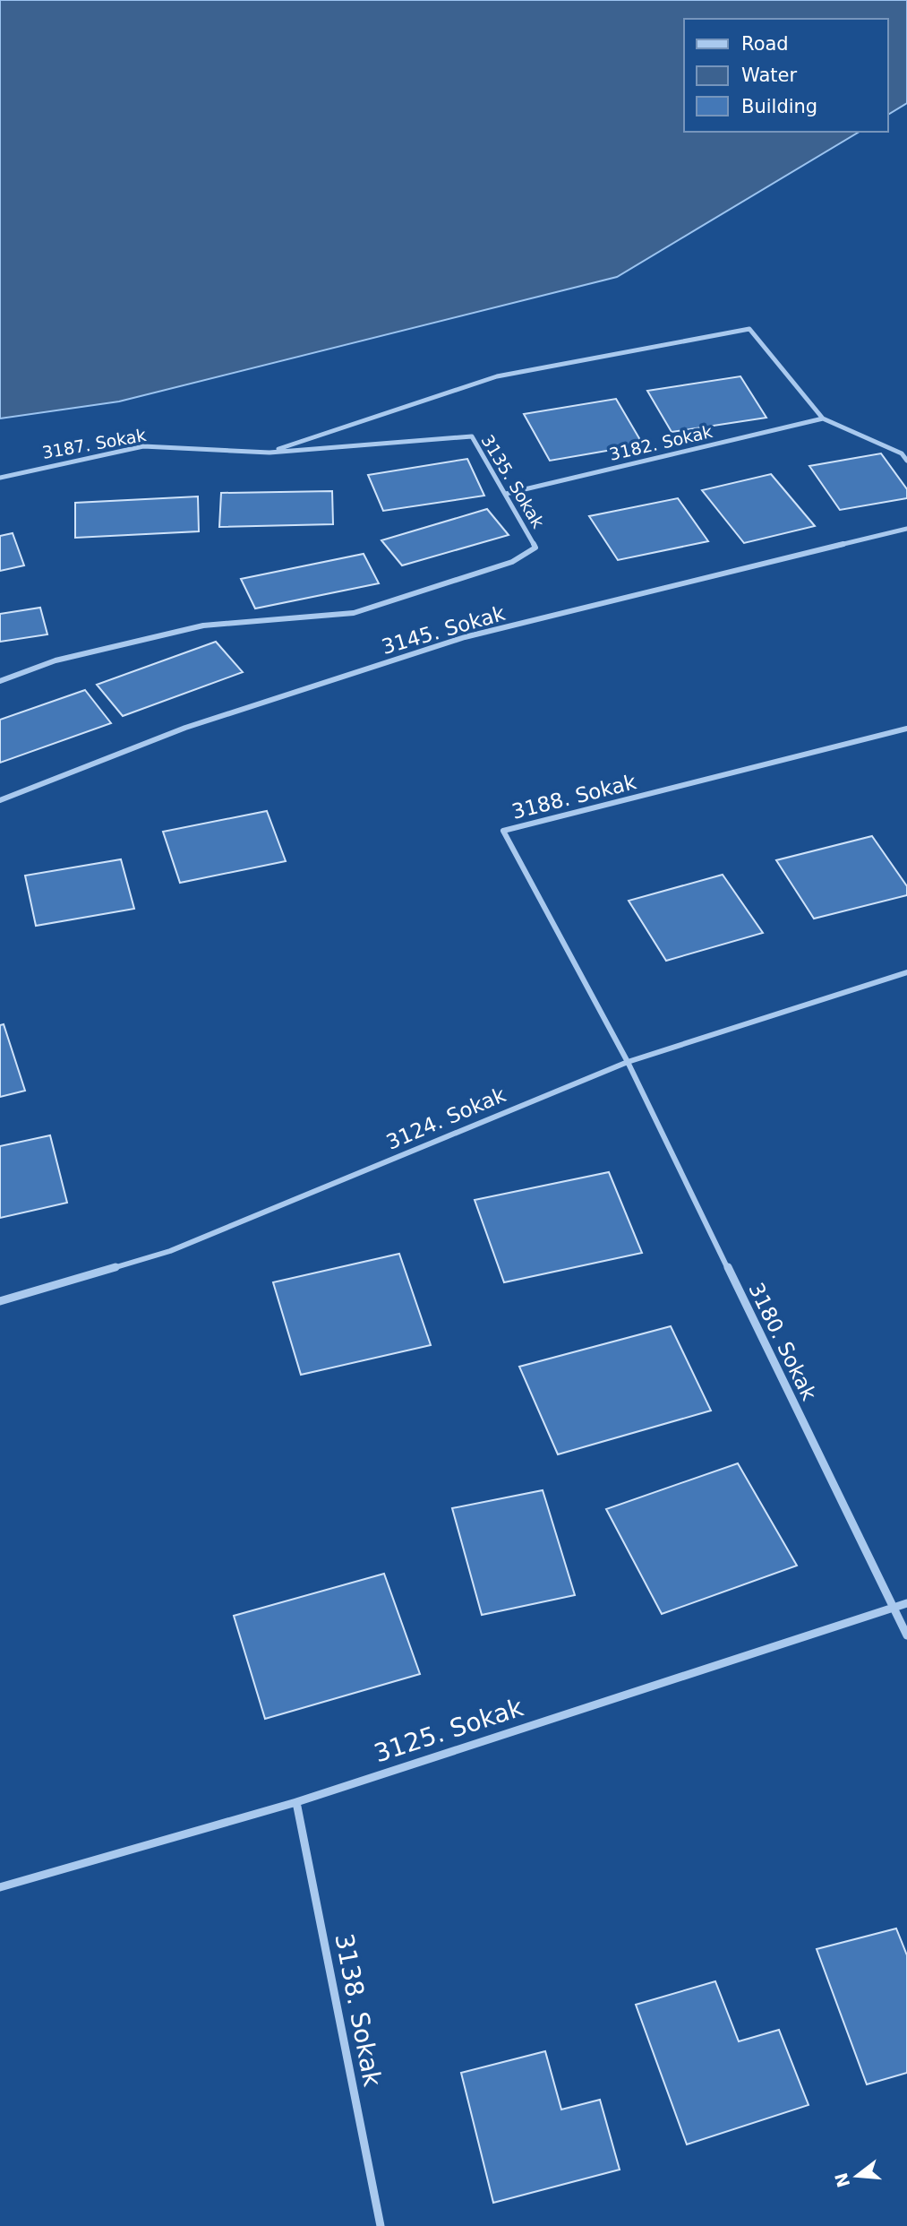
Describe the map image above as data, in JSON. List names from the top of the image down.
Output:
{
  "streets": {
    "street": [
      "3182. Sokak",
      "3187. Sokak",
      "3135. Sokak",
      "3145. Sokak",
      "3188. Sokak",
      "3124. Sokak",
      "3180. Sokak",
      "3125. Sokak",
      "3138. Sokak"
    ]
  },
  "crossings": [
    ["3182. Sokak", "3135. Sokak"],
    ["3187. Sokak", "3135. Sokak"],
    ["3188. Sokak", "3124. Sokak"],
    ["3188. Sokak", "3180. Sokak"],
    ["3124. Sokak", "3180. Sokak"],
    ["3180. Sokak", "3125. Sokak"],
    ["3125. Sokak", "3138. Sokak"]
  ],
  "legend": ["Road", "Water", "Building"],
  "north": "left"
}
